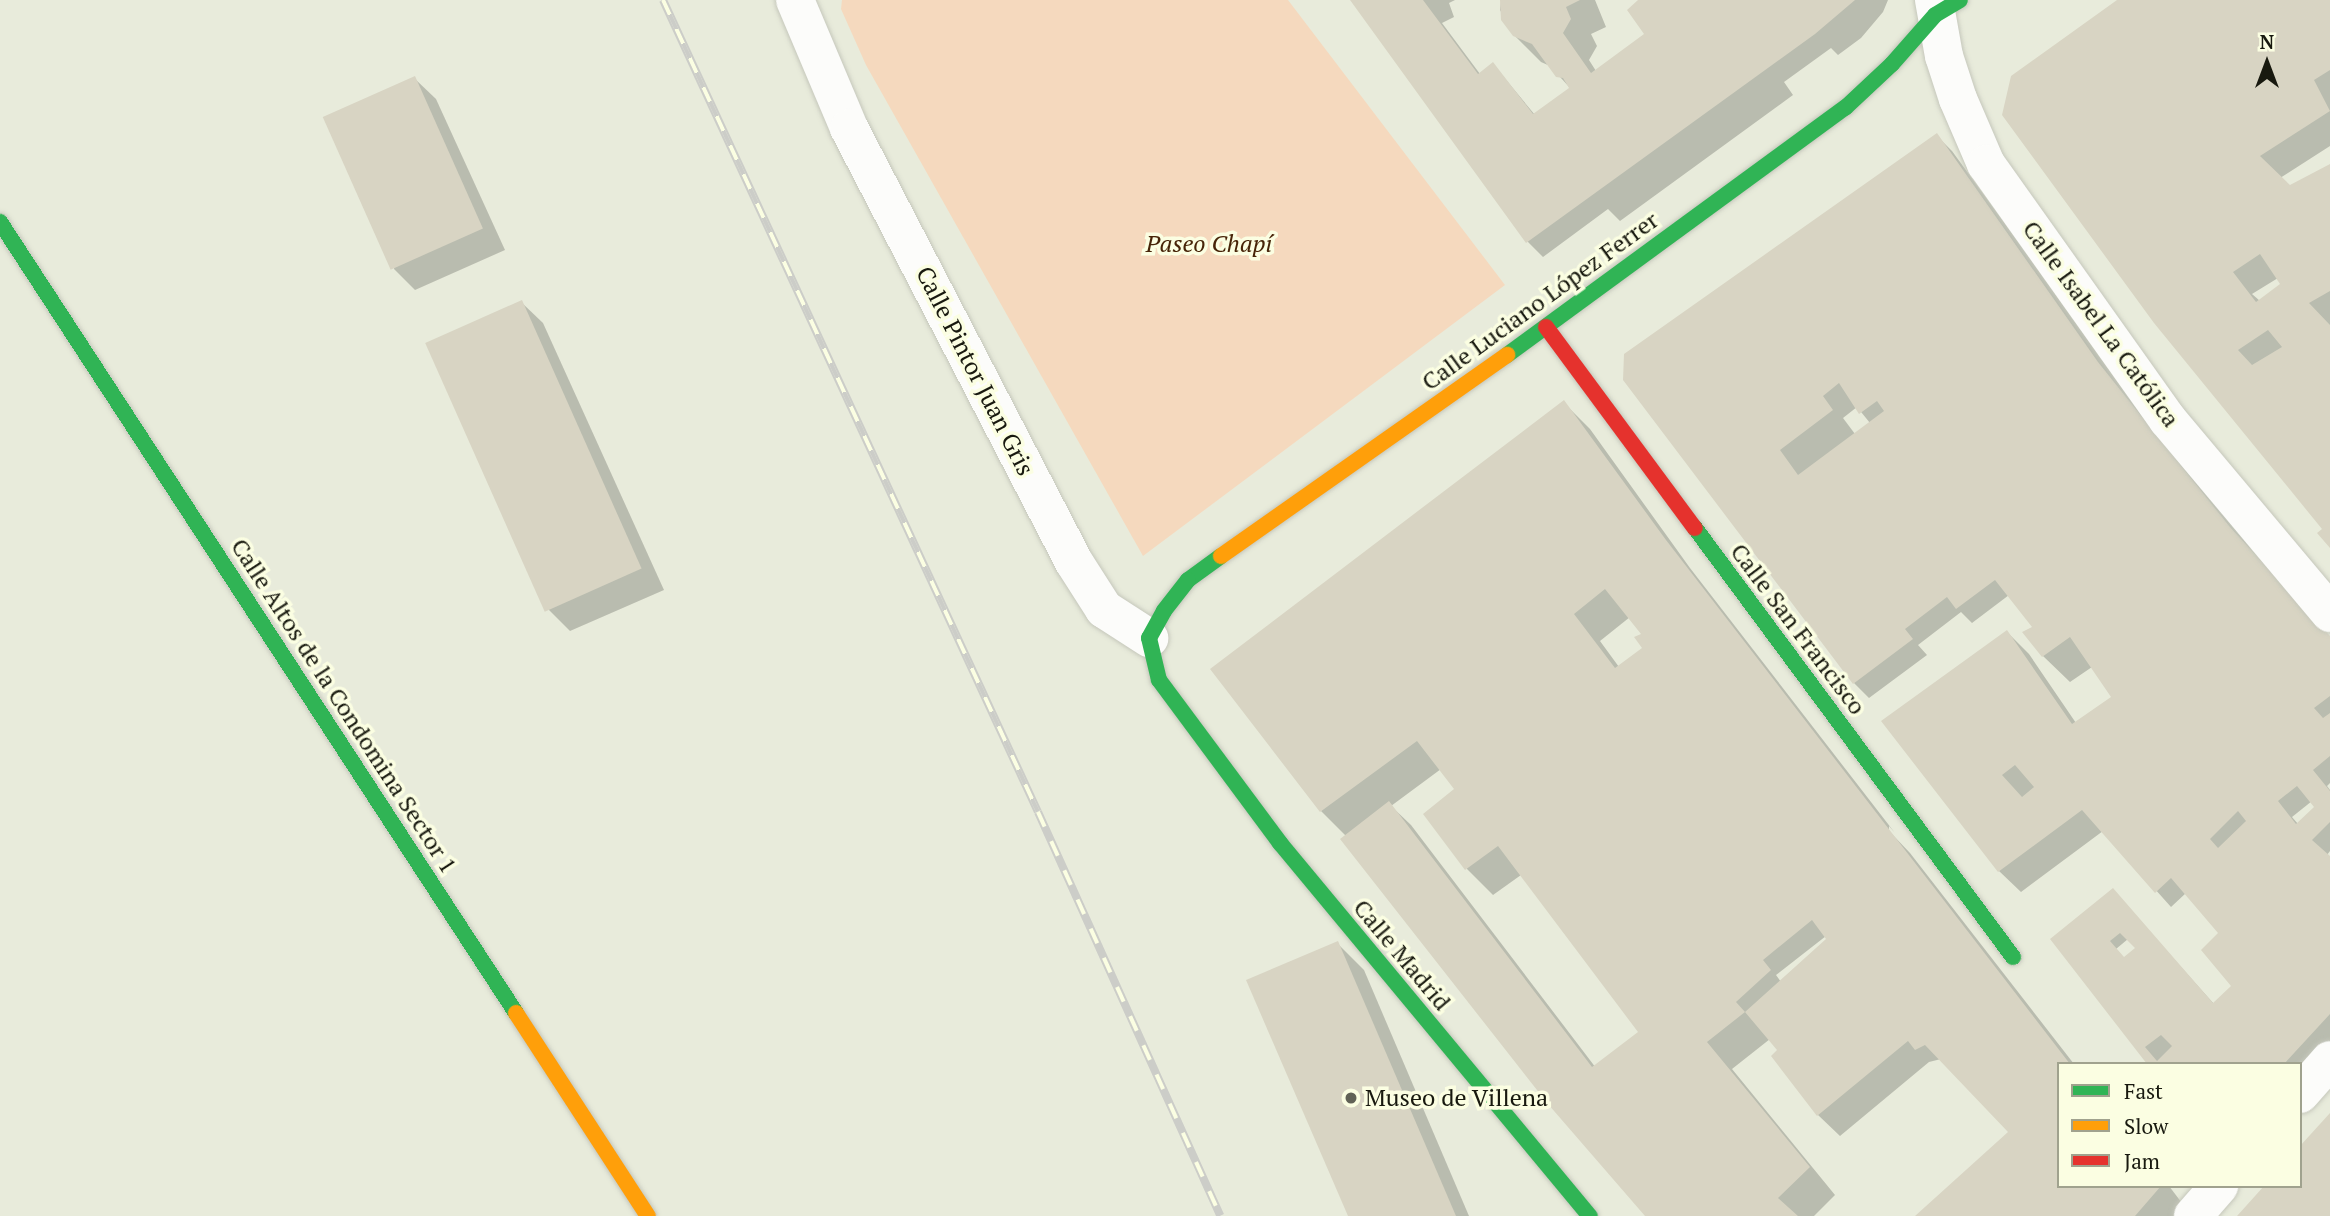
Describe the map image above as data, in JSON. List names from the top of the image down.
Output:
{
  "streets": {
    "street": [
      "Calle Luciano López Ferrer",
      "Calle Isabel La Católica",
      "Calle Pintor Juan Gris",
      "Calle San Francisco",
      "Calle Altos de la Condomina Sector 1",
      "Calle Madrid"
    ]
  },
  "crossings": [
    ["Calle Luciano López Ferrer", "Calle Isabel La Católica"],
    ["Calle Luciano López Ferrer", "Calle Pintor Juan Gris"],
    ["Calle Luciano López Ferrer", "Calle San Francisco"],
    ["Calle Luciano López Ferrer", "Calle Madrid"],
    ["Calle Pintor Juan Gris", "Calle Madrid"]
  ],
  "parks": ["Paseo Chapí"],
  "places": ["Museo de Villena"],
  "legend": ["Fast", "Slow", "Jam"],
  "north": "top"
}
